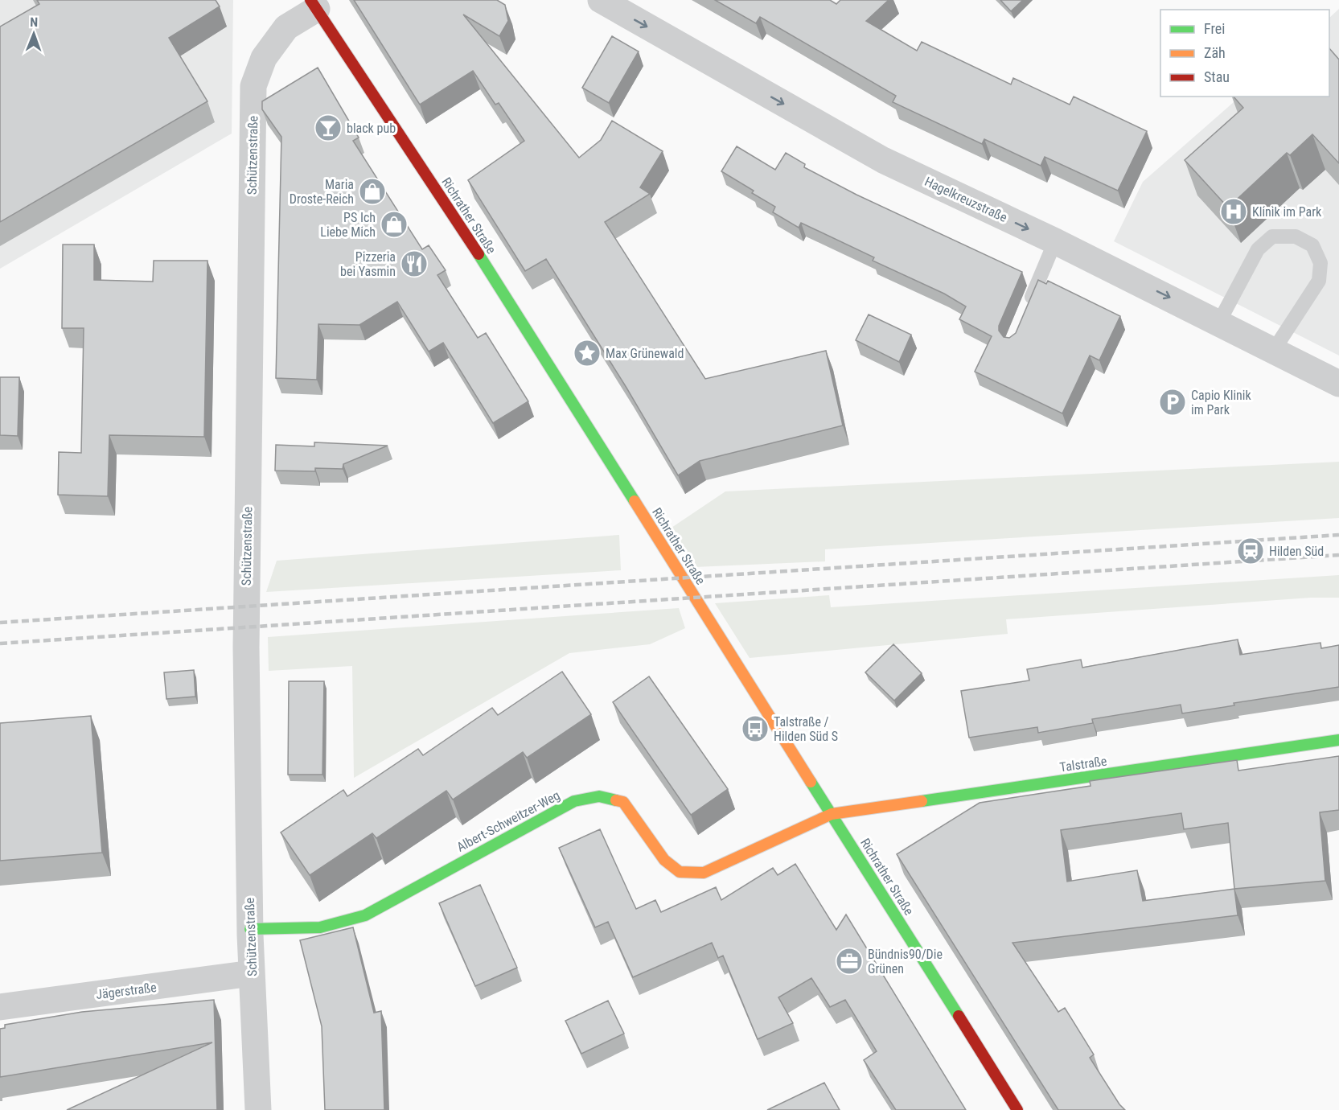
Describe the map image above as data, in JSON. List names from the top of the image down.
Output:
{
  "streets": {
    "main road": ["Richrather Straße", "Talstraße", "Albert-Schweitzer-Weg"],
    "street": ["Schützenstraße", "Hagelkreuzstraße", "Jägerstraße"]
  },
  "crossings": [
    ["Schützenstraße", "Richrather Straße"],
    ["Schützenstraße", "Albert-Schweitzer-Weg"],
    ["Schützenstraße", "Jägerstraße"],
    ["Richrather Straße", "Talstraße"],
    ["Richrather Straße", "Albert-Schweitzer-Weg"],
    ["Talstraße", "Albert-Schweitzer-Weg"]
  ],
  "one_way": ["Hagelkreuzstraße"],
  "places": {
    "bar": ["black pub"],
    "shop": ["Maria Droste-Reich", "PS Ich Liebe Mich"],
    "hospital": ["Klinik im Park"],
    "restaurant": ["Pizzeria bei Yasmin"],
    "place": ["Max Grünewald"],
    "parking": ["Capio Klinik im Park"],
    "station": ["Hilden Süd"],
    "bus stop": ["Talstraße / Hilden Süd S"],
    "office": ["Bündnis90/Die Grünen"]
  },
  "legend": ["Frei", "Zäh", "Stau"],
  "north": "top"
}
